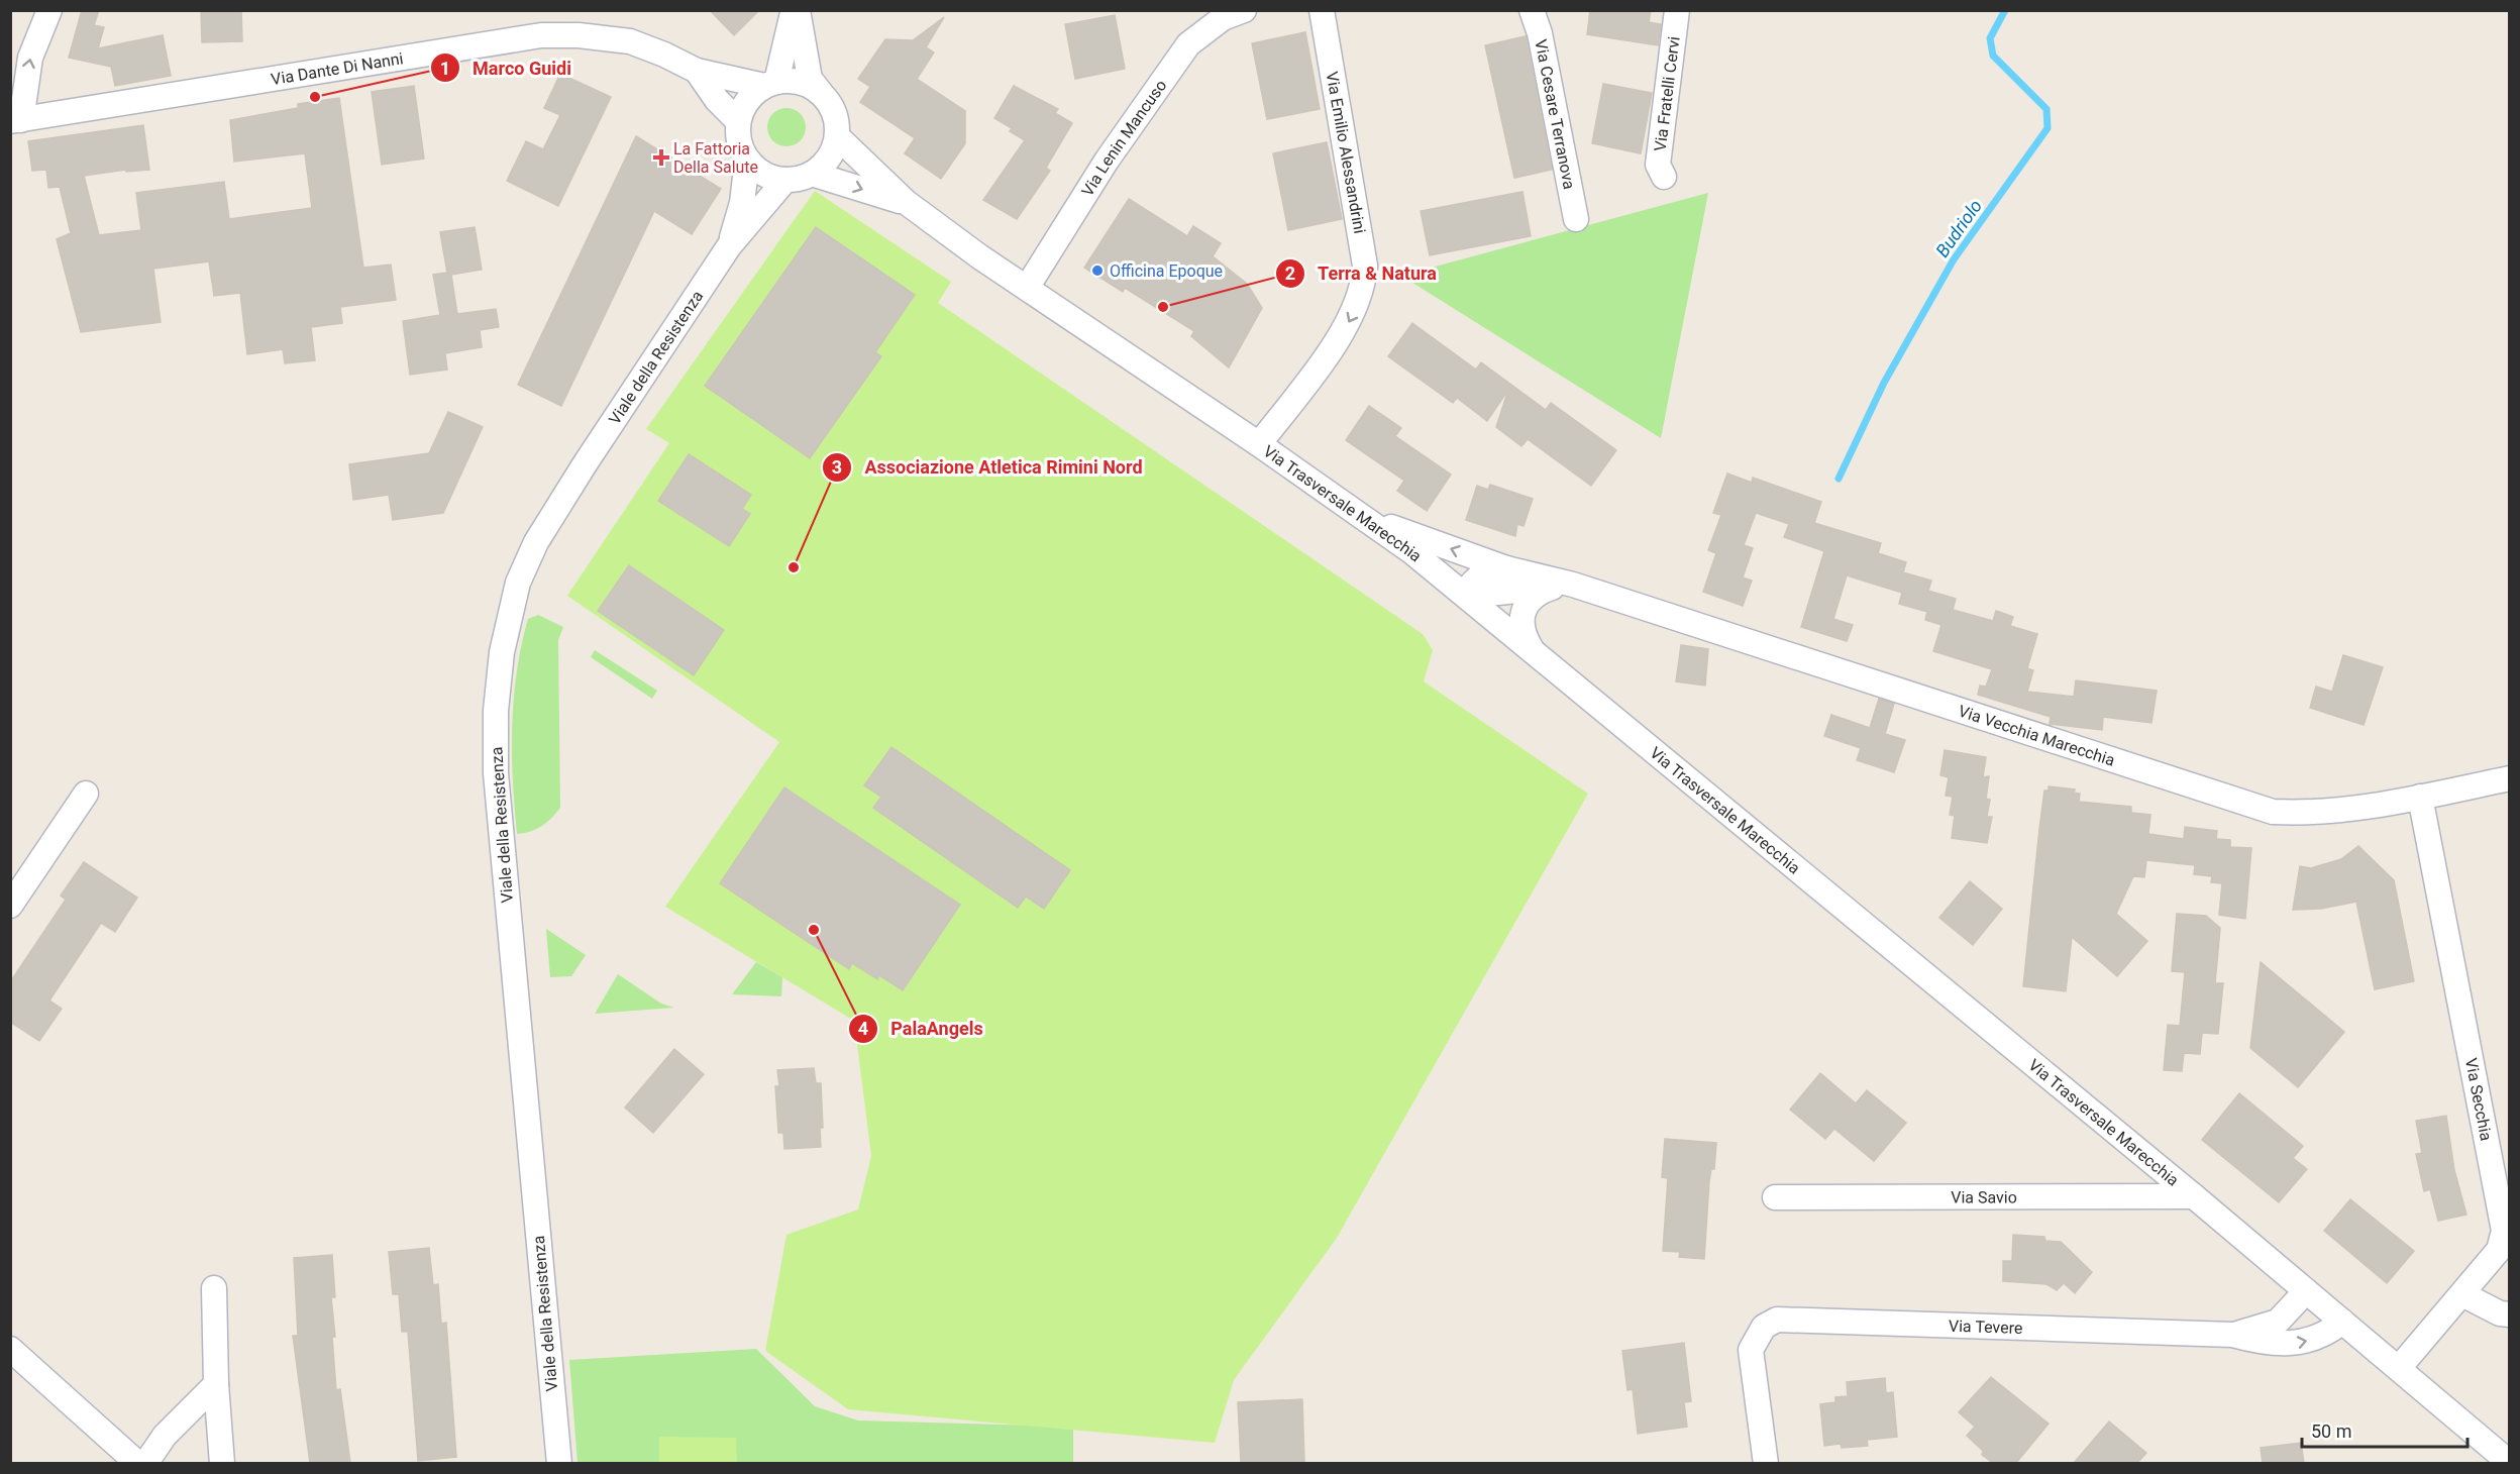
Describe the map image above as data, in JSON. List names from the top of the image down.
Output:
{
  "streets": {
    "street": [
      "Via Dante Di Nanni",
      "Via Fratelli Cervi",
      "Via Cesare Terranova",
      "Via Lenin Mancuso",
      "Via Emilio Alessandrini",
      "Viale della Resistenza",
      "Via Trasversale Marecchia",
      "Via Vecchia Marecchia",
      "Via Secchia",
      "Via Savio",
      "Via Tevere"
    ]
  },
  "crossings": [
    ["Via Dante Di Nanni", "Viale della Resistenza"],
    ["Via Dante Di Nanni", "Via Trasversale Marecchia"],
    ["Via Lenin Mancuso", "Via Trasversale Marecchia"],
    ["Via Emilio Alessandrini", "Via Trasversale Marecchia"],
    ["Viale della Resistenza", "Via Trasversale Marecchia"],
    ["Via Trasversale Marecchia", "Via Vecchia Marecchia"],
    ["Via Trasversale Marecchia", "Via Secchia"],
    ["Via Trasversale Marecchia", "Via Savio"],
    ["Via Trasversale Marecchia", "Via Tevere"],
    ["Via Vecchia Marecchia", "Via Secchia"]
  ],
  "one_way": ["Via Emilio Alessandrini"],
  "water": ["Budriolo"],
  "places": {
    "other": [
      "Marco Guidi",
      "Officina Epoque",
      "Terra & Natura",
      "Associazione Atletica Rimini Nord",
      "PalaAngels"
    ],
    "health": ["La Fattoria Della Salute"]
  },
  "scale_bar": "50 m"
}
